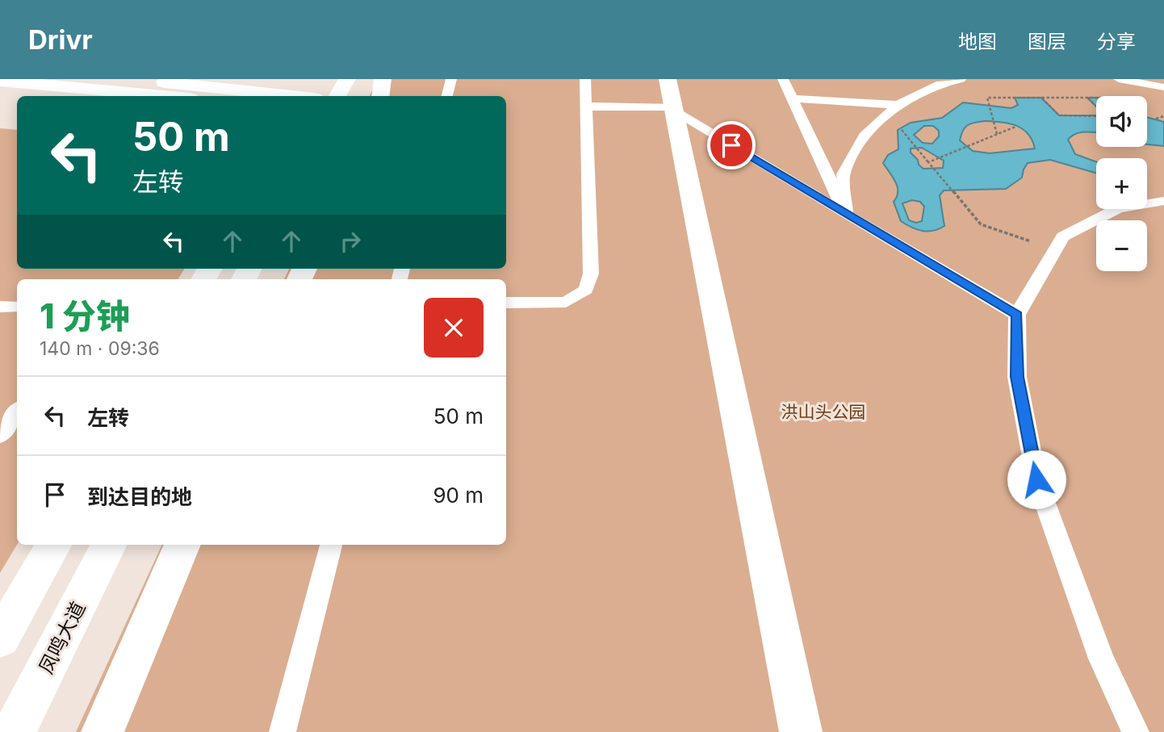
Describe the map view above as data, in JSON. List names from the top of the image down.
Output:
{
  "streets": {
    "street": ["凤鸣大道"]
  },
  "parks": ["洪山头公园"],
  "page": {
    "header": "Drivr",
    "nav": ["地图", "图层", "分享"],
    "map_buttons": ["+", "−"],
    "turn": ["50 m", "左转"],
    "heading": ["1 分钟", "140 m · 09:36"],
    "list": [
      {
        "name": "左转",
        "value": "50 m"
      },
      {
        "name": "到达目的地",
        "value": "90 m"
      }
    ]
  }
}
